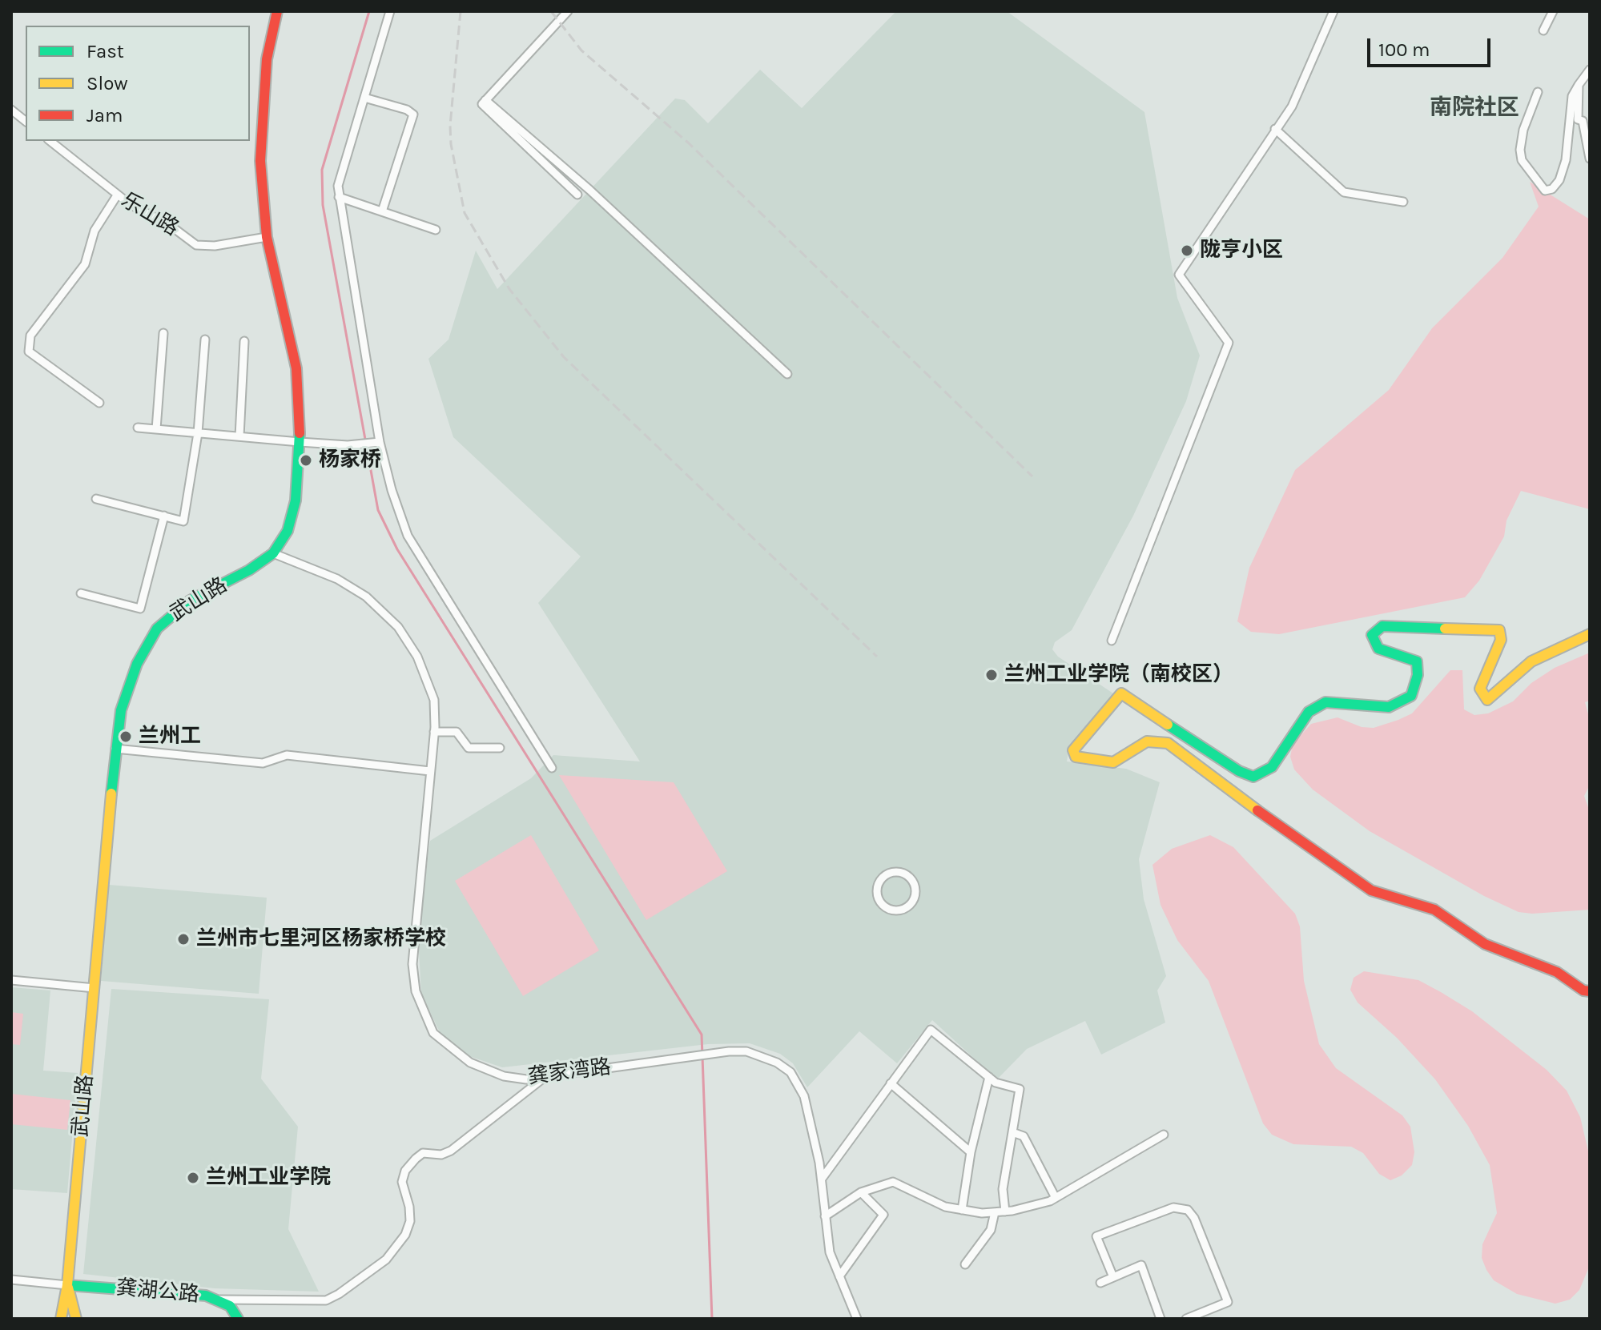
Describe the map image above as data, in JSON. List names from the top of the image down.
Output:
{
  "streets": {
    "main road": ["武山路", "龚湖公路"],
    "street": ["乐山路", "龚家湾路"]
  },
  "crossings": [
    ["乐山路", "武山路"],
    ["武山路", "龚家湾路"],
    ["武山路", "龚湖公路"]
  ],
  "districts": ["南院社区"],
  "places": [
    "陇亨小区",
    "杨家桥",
    "兰州工业学院（南校区）",
    "兰州工",
    "兰州市七里河区杨家桥学校",
    "兰州工业学院"
  ],
  "legend": ["Fast", "Slow", "Jam"],
  "scale_bar": "100 m"
}
